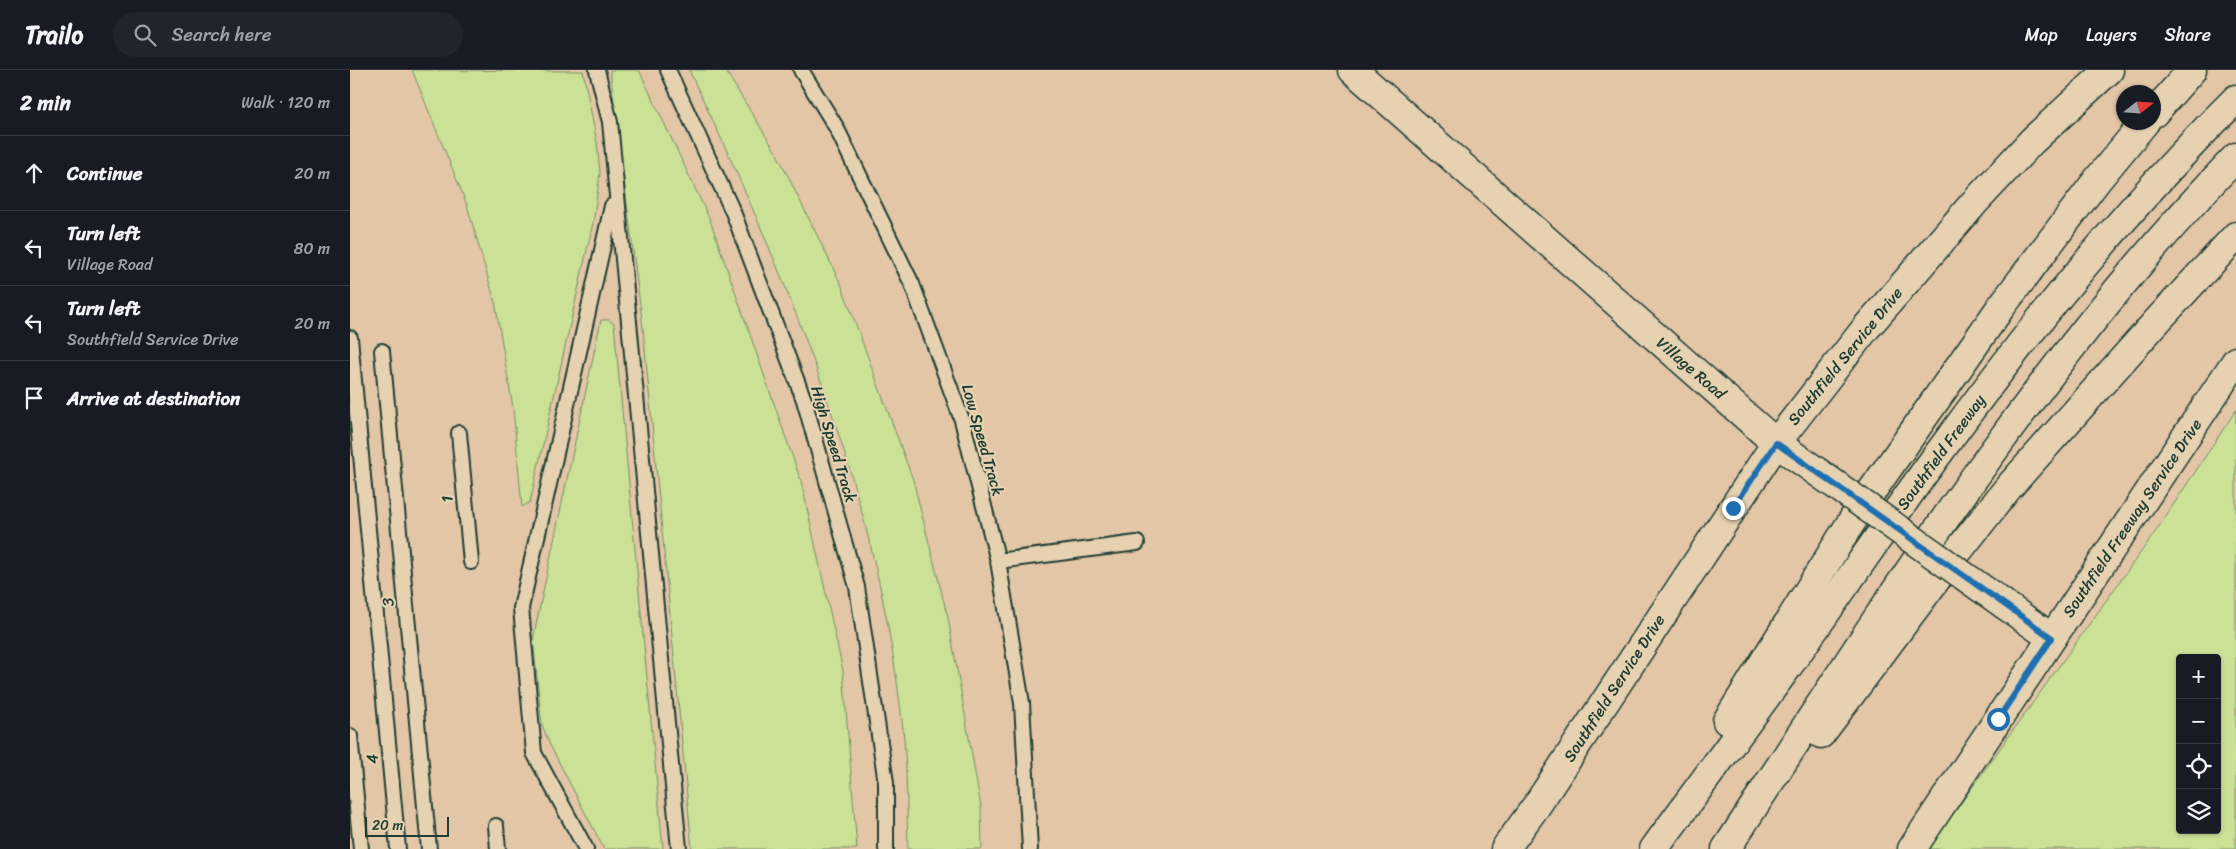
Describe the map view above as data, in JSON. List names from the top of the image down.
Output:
{
  "streets": {
    "main road": [
      "Southfield Service Drive",
      "Village Road",
      "Southfield Freeway",
      "Southfield Freeway Service Drive"
    ],
    "lane": [
      "Low Speed Track",
      "High Speed Track",
      "1",
      "3",
      "4"
    ]
  },
  "crossings": [
    ["Southfield Service Drive", "Village Road"],
    ["Village Road", "Southfield Freeway Service Drive"]
  ],
  "scale_bar": "20 m",
  "north": "right",
  "page": {
    "header": "Trailo",
    "search": "Search here",
    "nav": ["Map", "Layers", "Share"],
    "heading": ["2 min", "Walk · 120 m"],
    "list": [
      ["Continue", "20 m"],
      ["Turn left", "Village Road", "80 m"],
      ["Turn left", "Southfield Service Drive", "20 m"],
      "Arrive at destination"
    ],
    "map_buttons": ["+", "−"],
    "scale": "20 m"
  }
}
